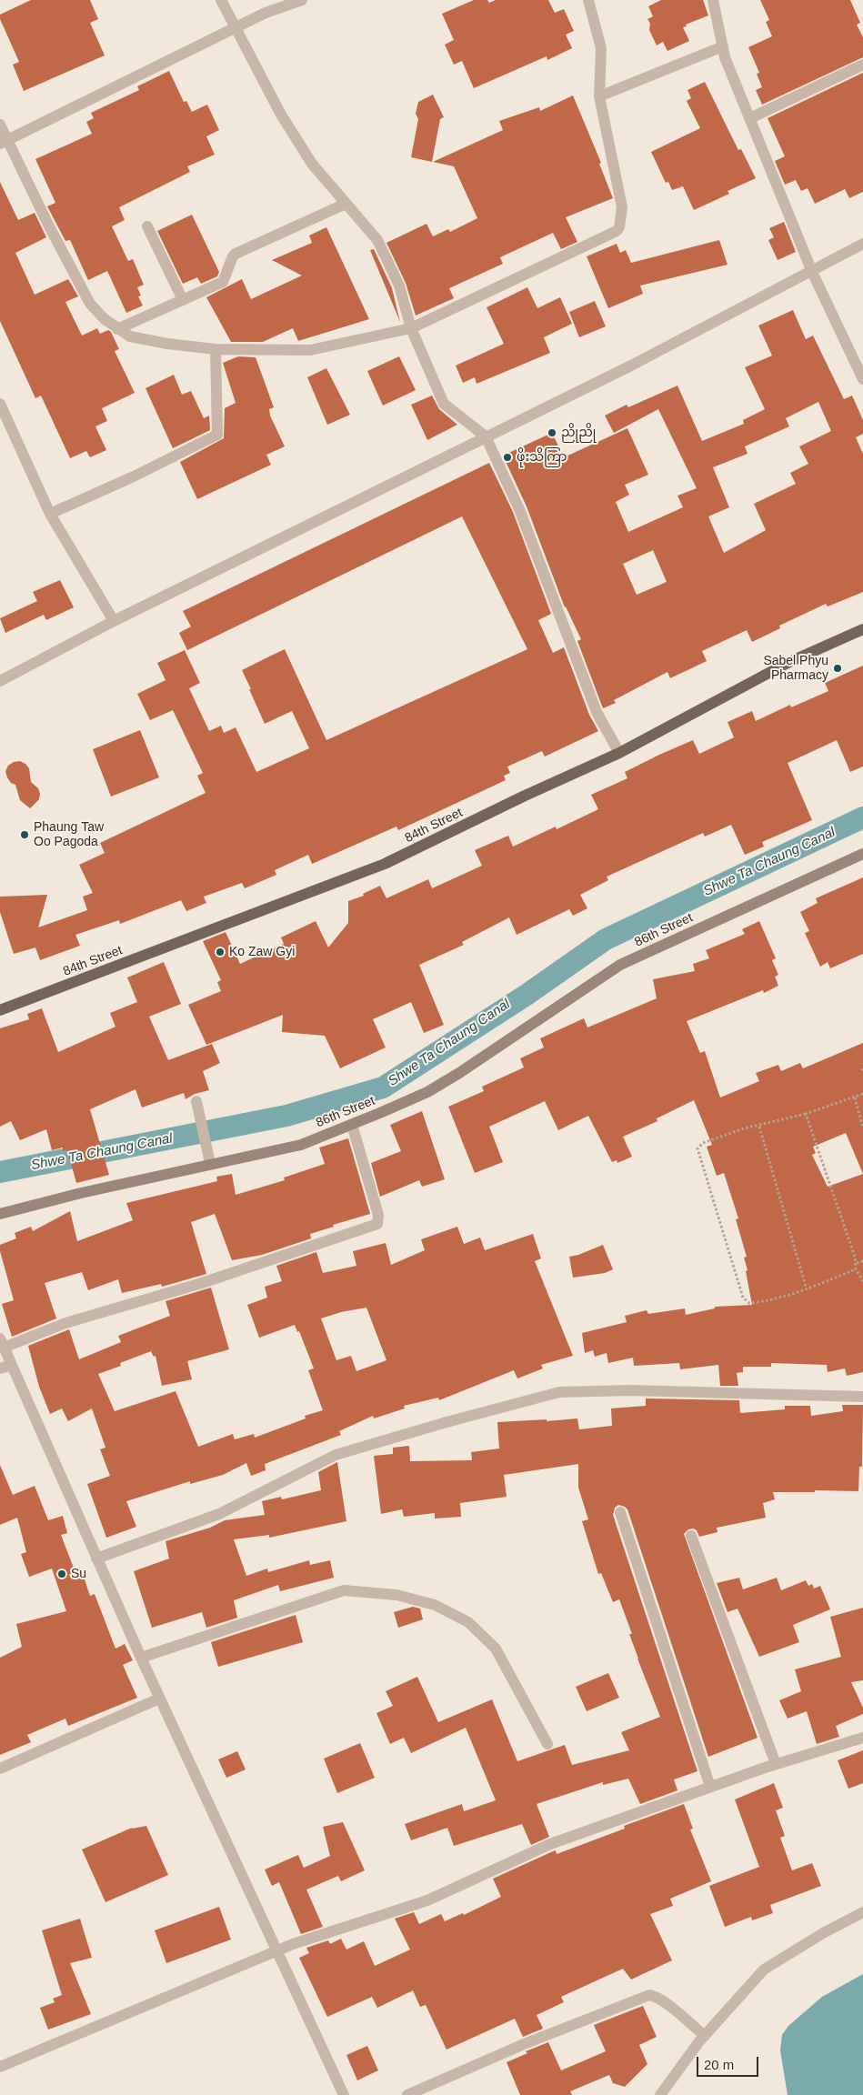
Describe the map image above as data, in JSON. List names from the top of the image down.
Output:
{
  "streets": {
    "main road": ["84th Street", "86th Street"]
  },
  "water": ["Shwe Ta Chaung Canal"],
  "places": [
    "ညိုညို",
    "ဖိုးသိကြာ",
    "Sabel Phyu Pharmacy",
    "Phaung Taw Oo Pagoda",
    "Ko Zaw Gyi",
    "Su"
  ],
  "scale_bar": "20 m"
}
